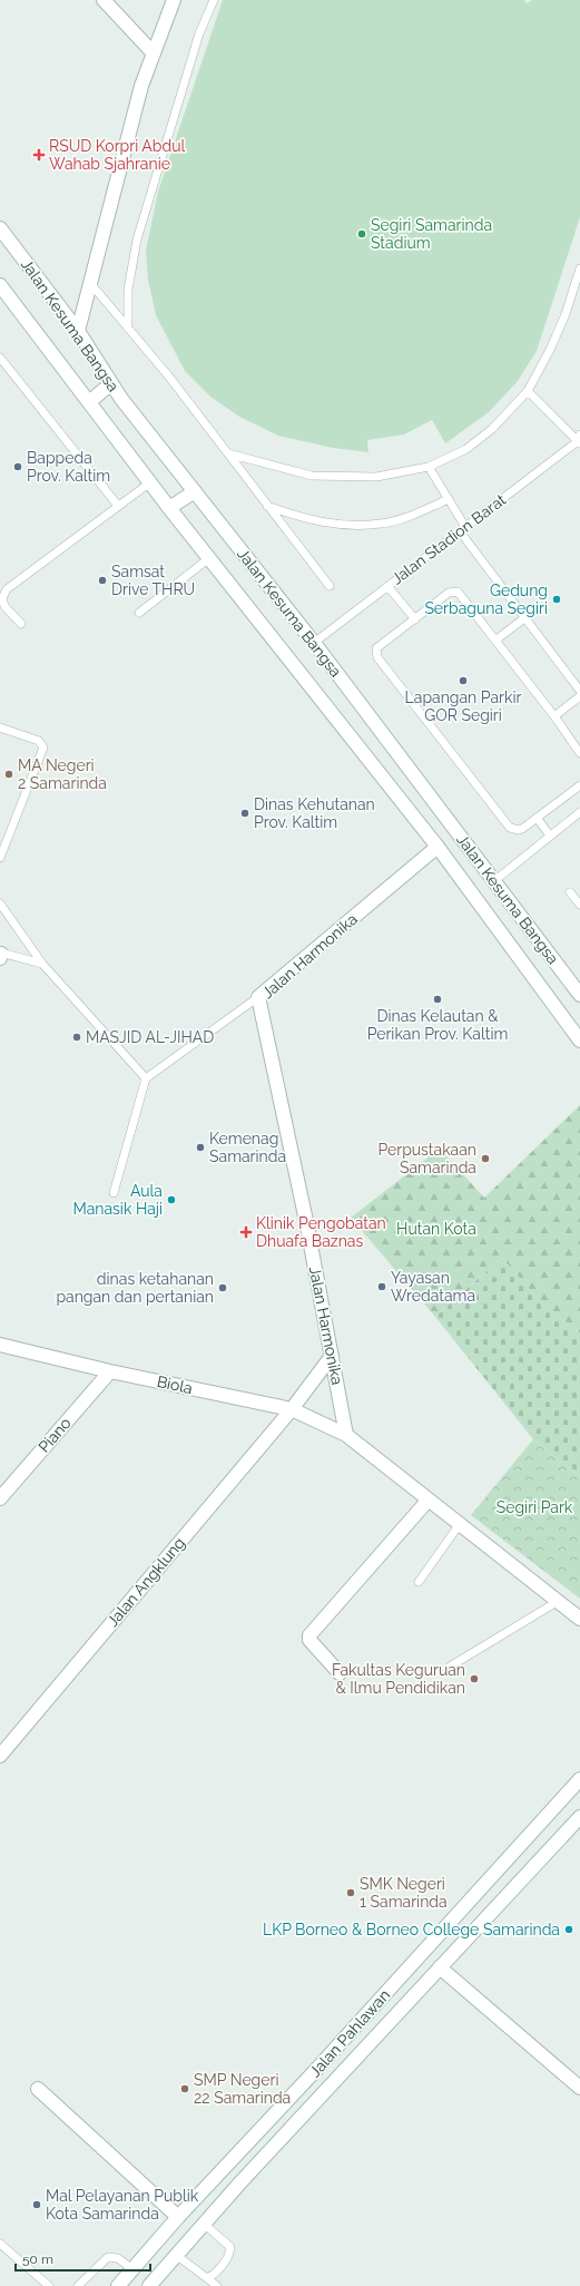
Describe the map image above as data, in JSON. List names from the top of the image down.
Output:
{
  "streets": {
    "street": [
      "Jalan Kesuma Bangsa",
      "Jalan Harmonika",
      "Biola",
      "Piano",
      "Jalan Angklung",
      "Jalan Pahlawan"
    ],
    "lane": ["Jalan Stadion Barat"]
  },
  "crossings": [
    ["Jalan Kesuma Bangsa", "Jalan Stadion Barat"],
    ["Jalan Kesuma Bangsa", "Jalan Harmonika"],
    ["Jalan Harmonika", "Biola"],
    ["Jalan Harmonika", "Jalan Angklung"],
    ["Biola", "Piano"],
    ["Biola", "Jalan Angklung"]
  ],
  "parks": ["Hutan Kota", "Segiri Park"],
  "places": {
    "health": ["RSUD Korpri Abdul Wahab Sjahranie", "Klinik Pengobatan Dhuafa Baznas"],
    "other": [
      "Segiri Samarinda Stadium",
      "Bappeda Prov. Kaltim",
      "Samsat Drive THRU",
      "Gedung Serbaguna Segiri",
      "Lapangan Parkir GOR Segiri",
      "MA Negeri 2 Samarinda",
      "Dinas Kehutanan Prov. Kaltim",
      "Dinas Kelautan & Perikan Prov. Kaltim",
      "MASJID AL-JIHAD",
      "Kemenag Samarinda",
      "Perpustakaan Samarinda",
      "Aula Manasik Haji",
      "Yayasan Wredatama",
      "dinas ketahanan pangan dan pertanian",
      "Fakultas Keguruan & Ilmu Pendidikan",
      "SMK Negeri 1 Samarinda",
      "LKP Borneo & Borneo College Samarinda",
      "SMP Negeri 22 Samarinda",
      "Mal Pelayanan Publik Kota Samarinda"
    ]
  },
  "scale_bar": "50 m"
}
